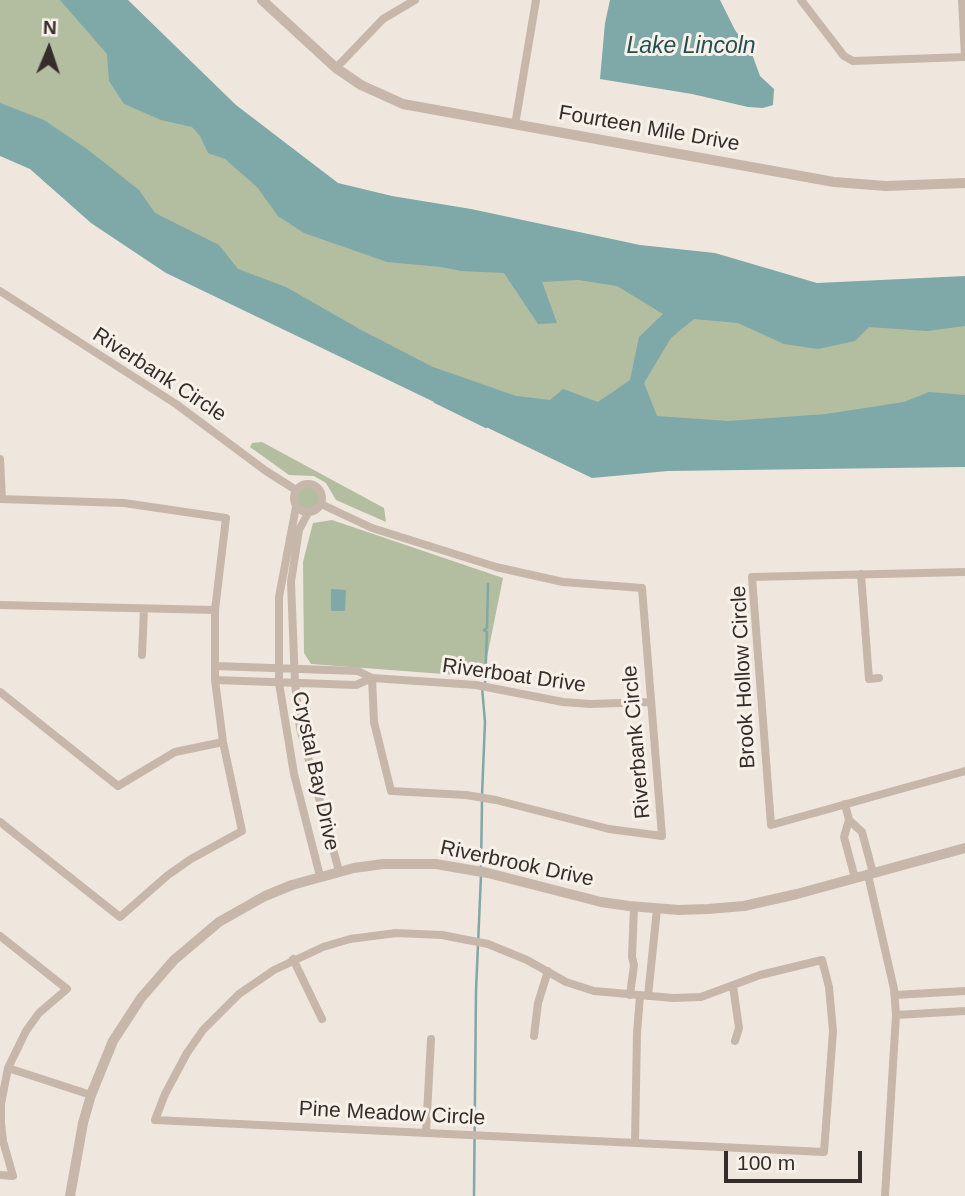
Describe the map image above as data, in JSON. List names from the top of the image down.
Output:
{
  "streets": {
    "street": [
      "Fourteen Mile Drive",
      "Riverbank Circle",
      "Riverboat Drive",
      "Brook Hollow Circle",
      "Crystal Bay Drive",
      "Riverbrook Drive",
      "Pine Meadow Circle"
    ]
  },
  "crossings": [
    ["Riverbank Circle", "Riverboat Drive"],
    ["Riverbank Circle", "Crystal Bay Drive"],
    ["Crystal Bay Drive", "Riverbrook Drive"]
  ],
  "water": ["Lake Lincoln"],
  "scale_bar": "100 m",
  "north": "top"
}
